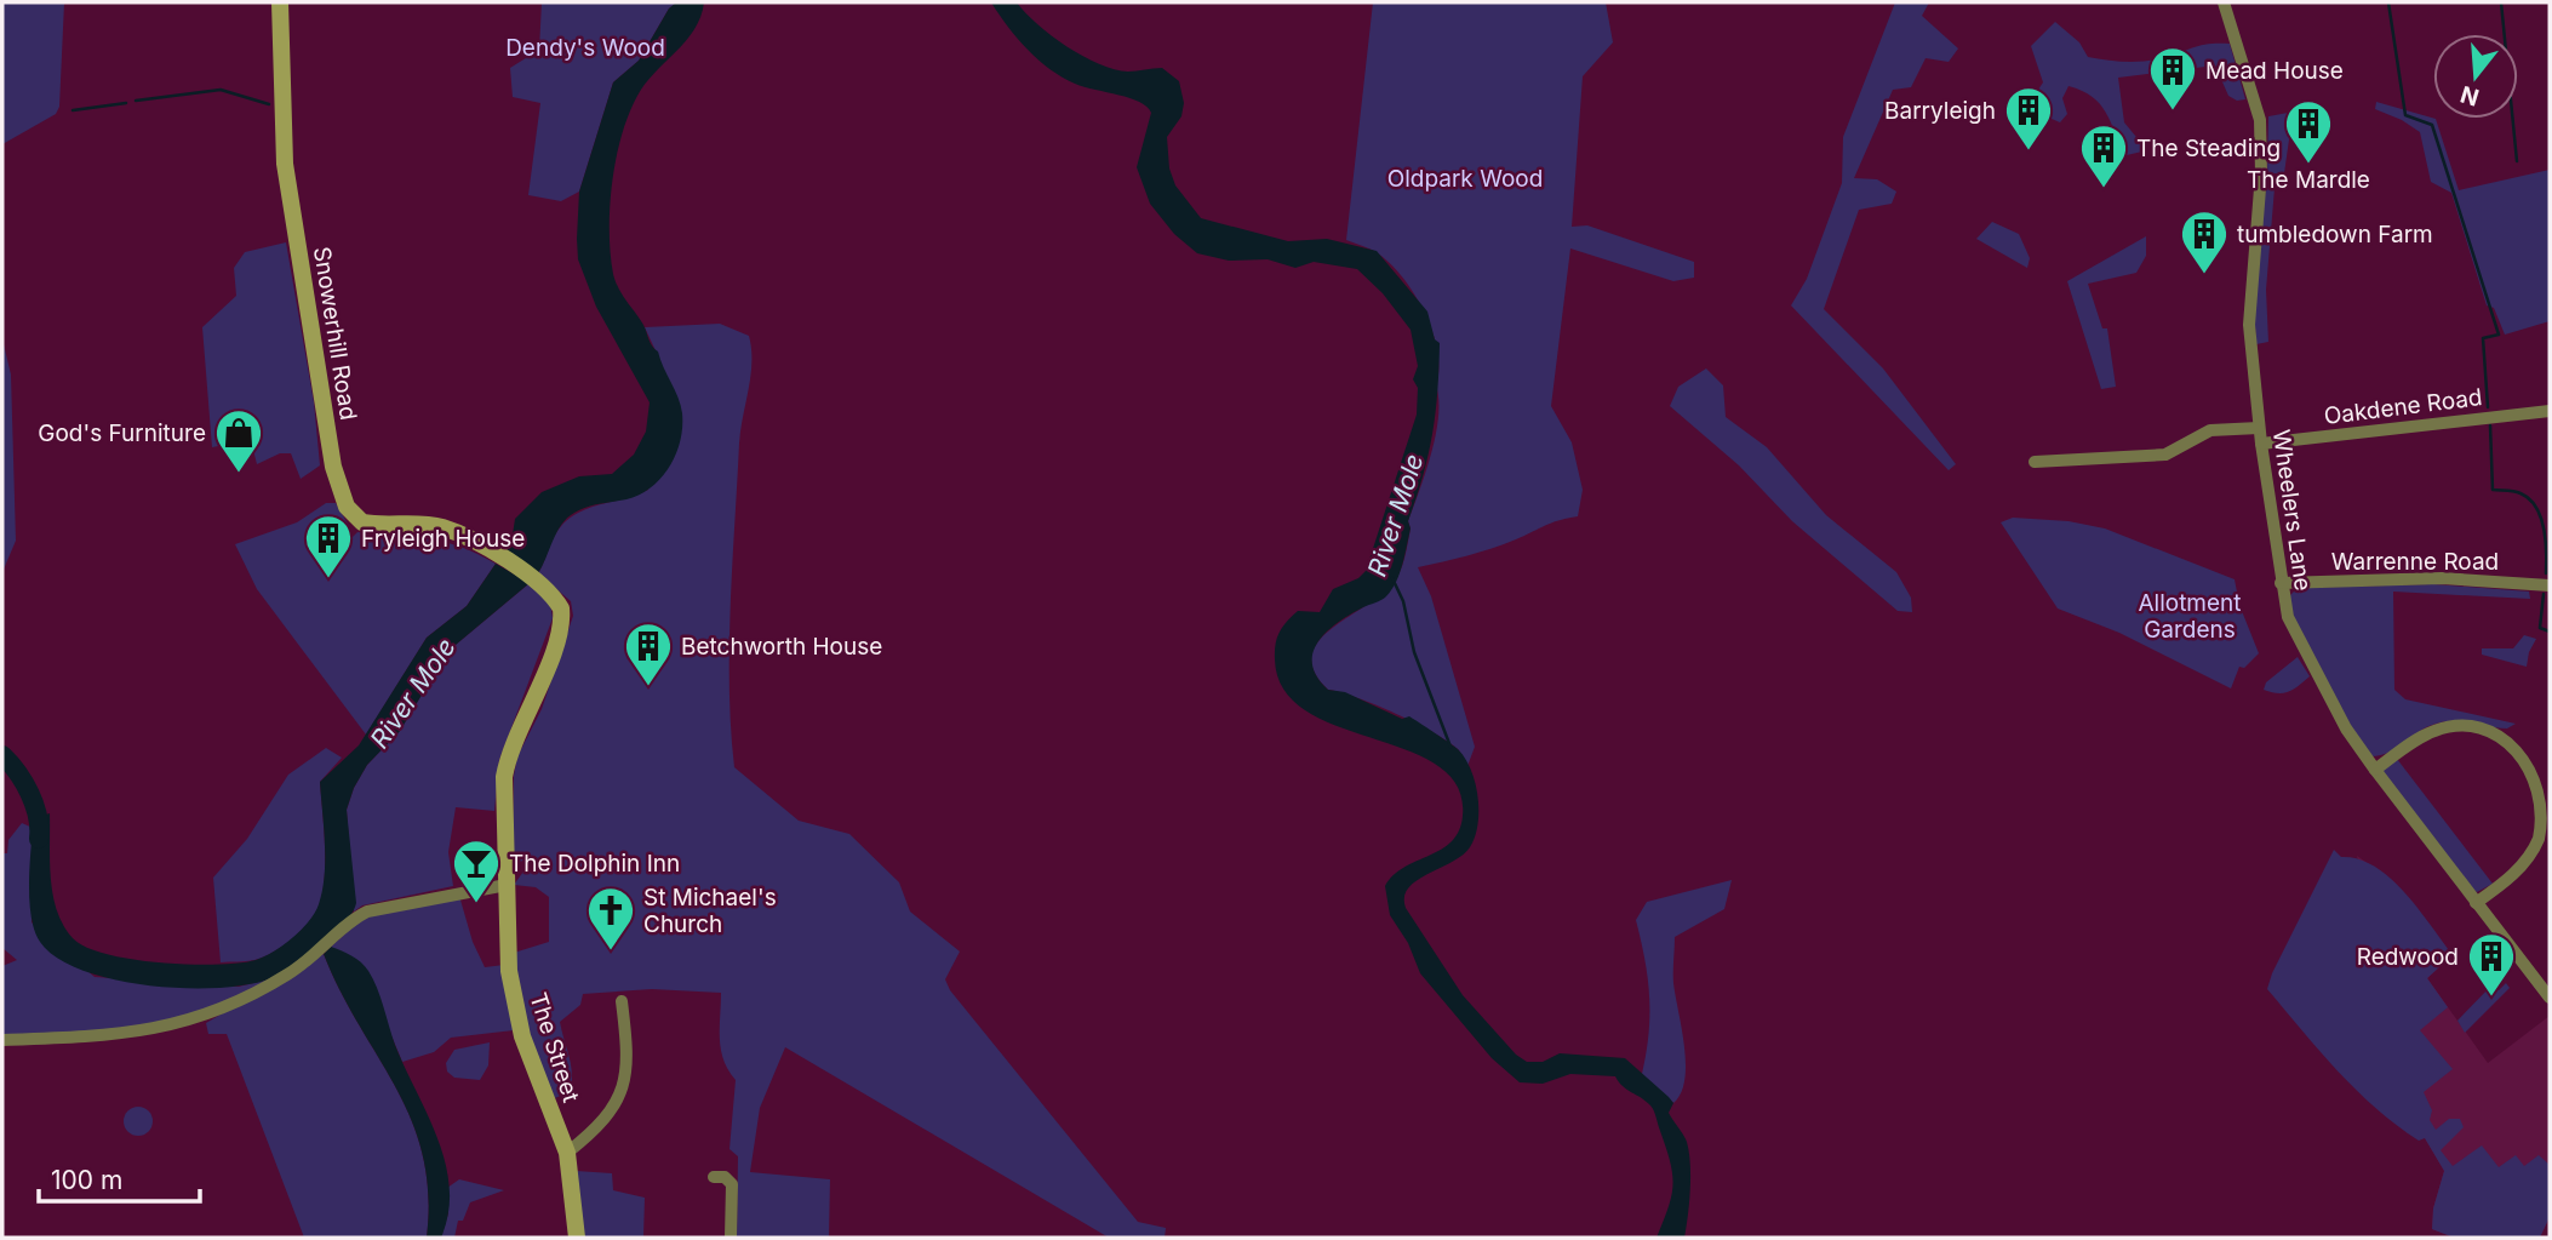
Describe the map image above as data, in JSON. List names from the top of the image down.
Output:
{
  "streets": {
    "street": [
      "Snowerhill Road",
      "Oakdene Road",
      "Wheelers Lane",
      "Warrenne Road",
      "The Street"
    ]
  },
  "crossings": [
    ["Snowerhill Road", "The Street"],
    ["Oakdene Road", "Wheelers Lane"],
    ["Wheelers Lane", "Warrenne Road"]
  ],
  "water": ["River Mole"],
  "parks": ["Dendy's Wood", "Oldpark Wood", "Allotment Gardens"],
  "places": {
    "building": [
      "Mead House",
      "Barryleigh",
      "The Mardle",
      "The Steading",
      "tumbledown Farm",
      "Fryleigh House",
      "Betchworth House",
      "Redwood"
    ],
    "shop": ["God's Furniture"],
    "bar": ["The Dolphin Inn"],
    "church": ["St Michael's Church"]
  },
  "scale_bar": "100 m",
  "north": "bottom"
}
